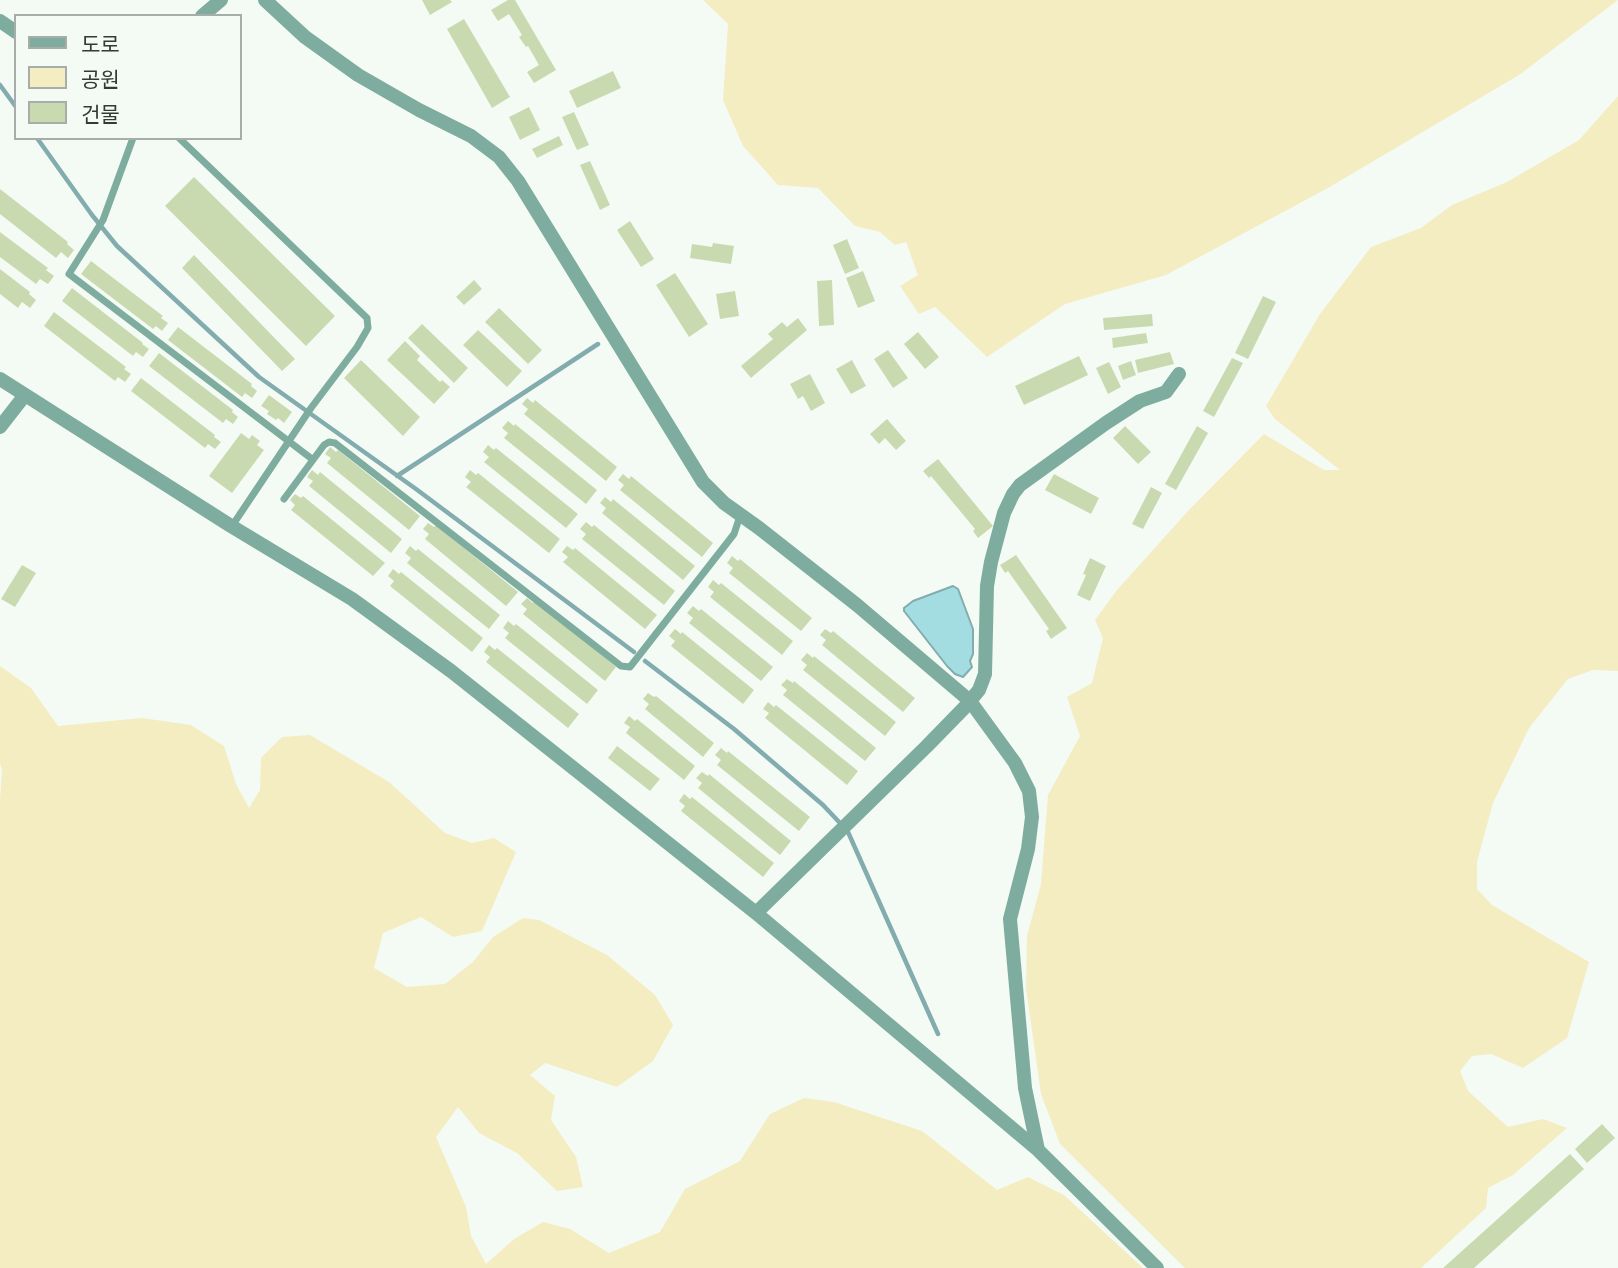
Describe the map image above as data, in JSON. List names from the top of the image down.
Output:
{
  "legend": ["도로", "공원", "건물"]
}
